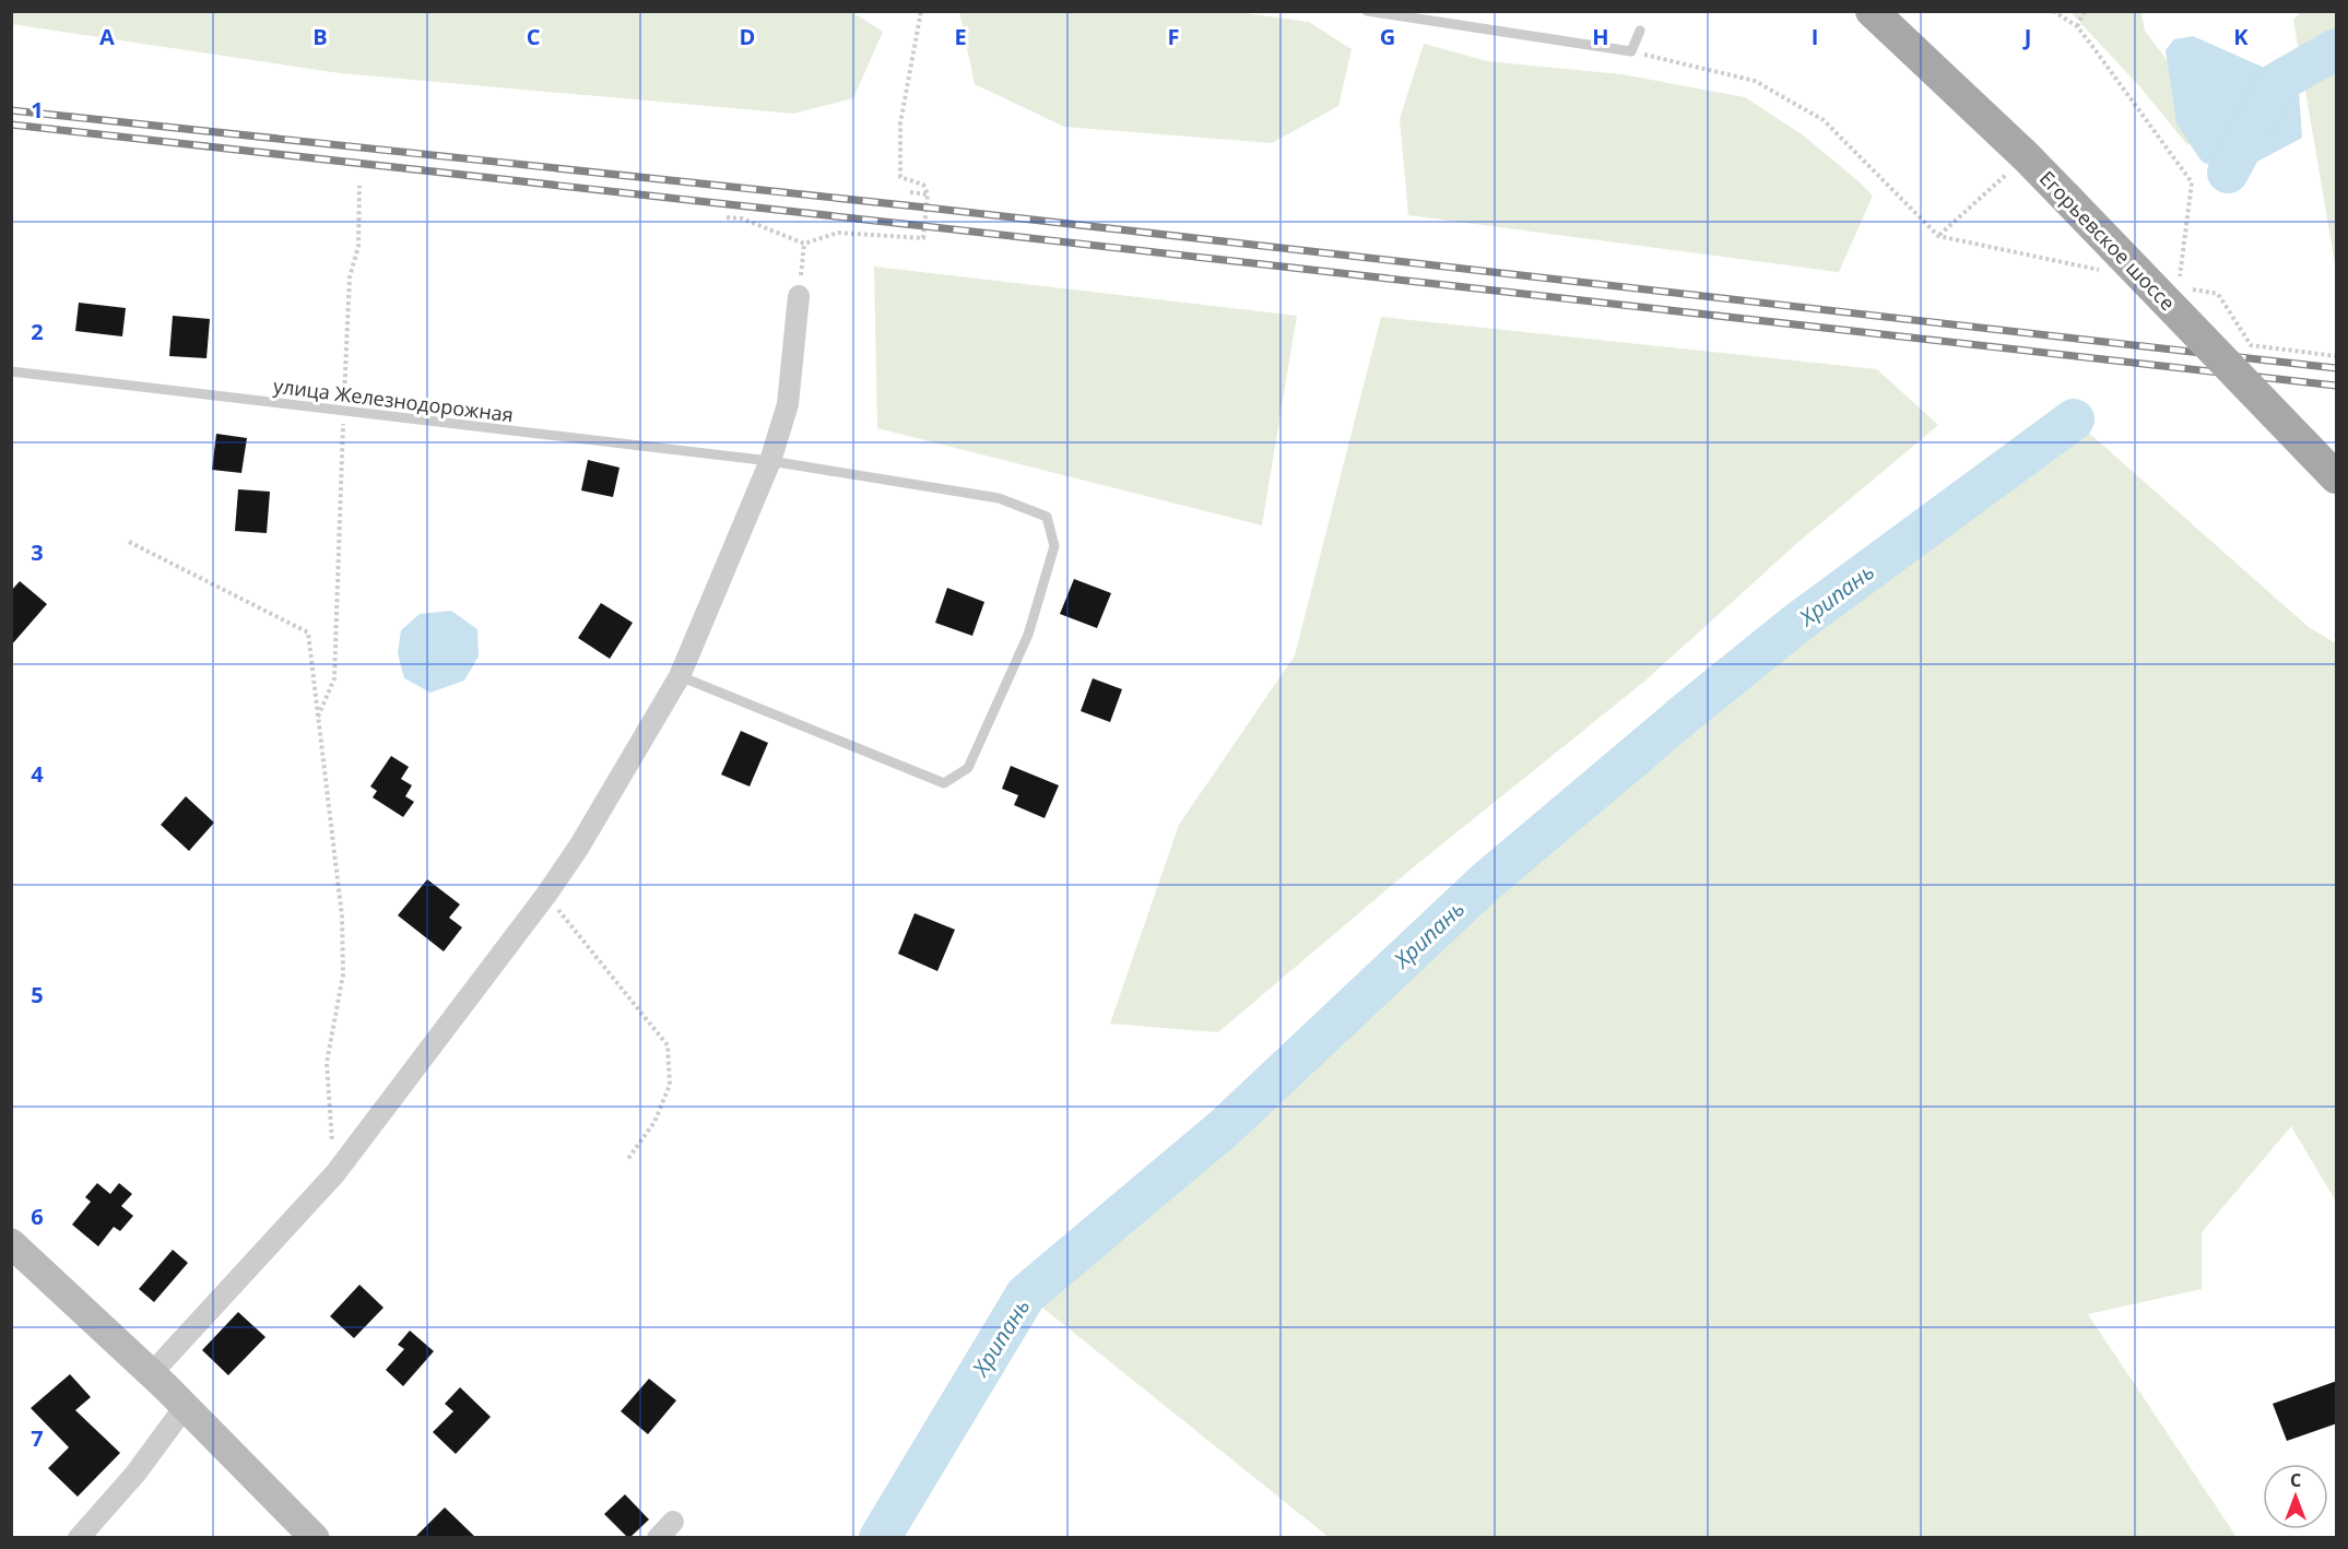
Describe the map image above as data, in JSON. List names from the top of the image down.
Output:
{
  "streets": {
    "main road": ["Егорьевское шоссе"],
    "lane": ["улица Железнодорожная"]
  },
  "water": ["Хрипань"],
  "north": "top",
  "grid": {
    "columns": [
      "A",
      "B",
      "C",
      "D",
      "E",
      "F",
      "G",
      "H",
      "I",
      "J",
      "K"
    ],
    "rows": [
      "1",
      "2",
      "3",
      "4",
      "5",
      "6",
      "7"
    ]
  }
}
